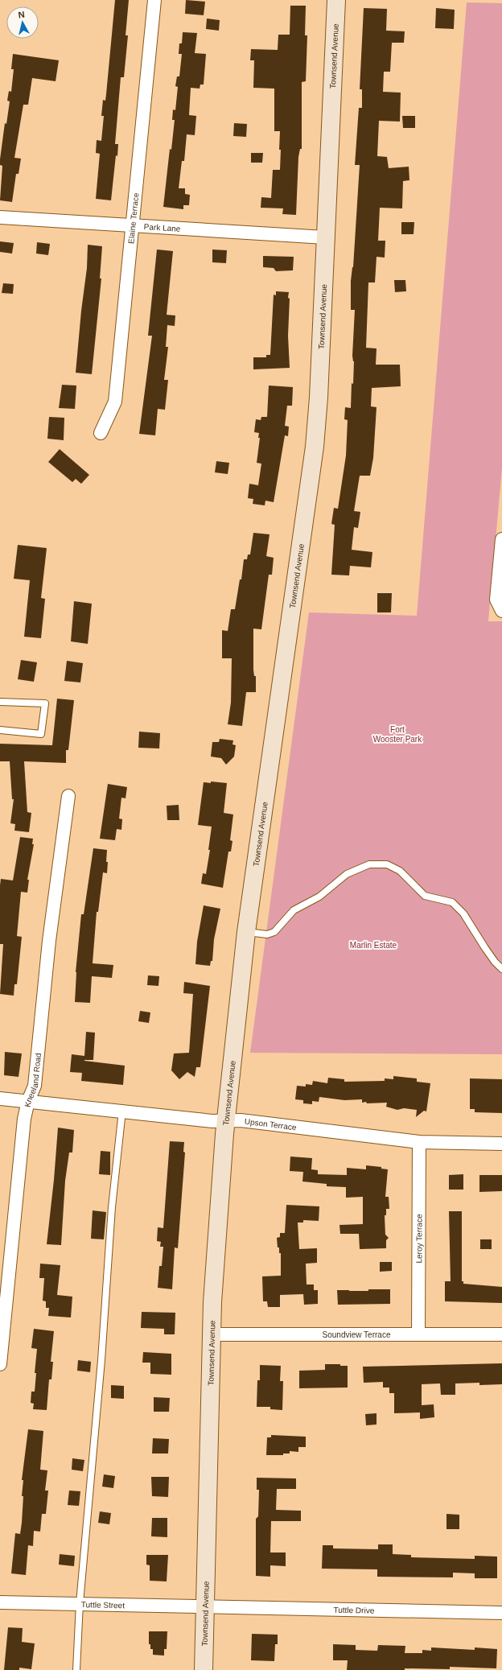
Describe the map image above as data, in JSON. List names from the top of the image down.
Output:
{
  "streets": {
    "main road": ["Townsend Avenue"],
    "street": [
      "Elaine Terrace",
      "Park Lane",
      "Kneeland Road",
      "Upson Terrace",
      "Leroy Terrace",
      "Soundview Terrace",
      "Tuttle Street",
      "Tuttle Drive"
    ]
  },
  "crossings": [
    ["Townsend Avenue", "Park Lane"],
    ["Townsend Avenue", "Upson Terrace"],
    ["Townsend Avenue", "Soundview Terrace"],
    ["Townsend Avenue", "Tuttle Street"],
    ["Townsend Avenue", "Tuttle Drive"],
    ["Elaine Terrace", "Park Lane"],
    ["Kneeland Road", "Upson Terrace"],
    ["Upson Terrace", "Leroy Terrace"],
    ["Leroy Terrace", "Soundview Terrace"],
    ["Tuttle Street", "Tuttle Drive"]
  ],
  "parks": ["Fort Wooster Park", "Marlin Estate"],
  "north": "top"
}
